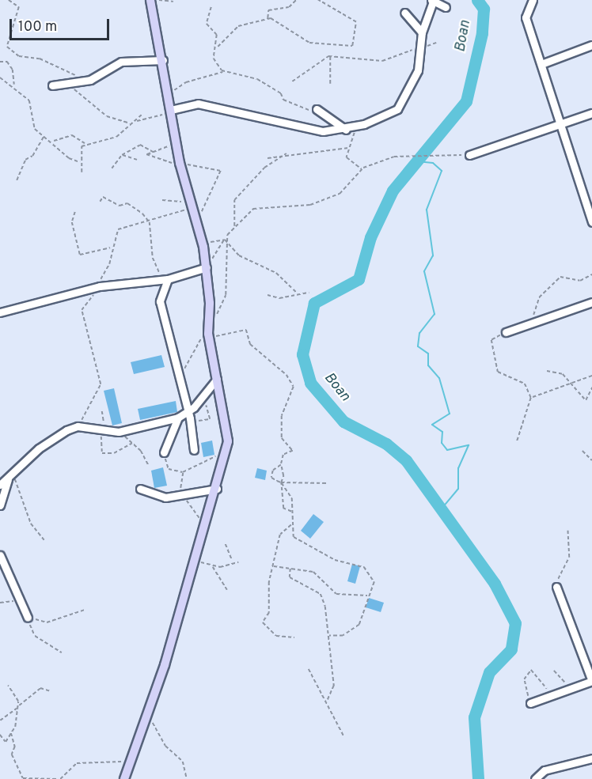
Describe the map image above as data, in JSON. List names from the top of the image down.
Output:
{
  "water": ["Boan"],
  "scale_bar": "100 m"
}
